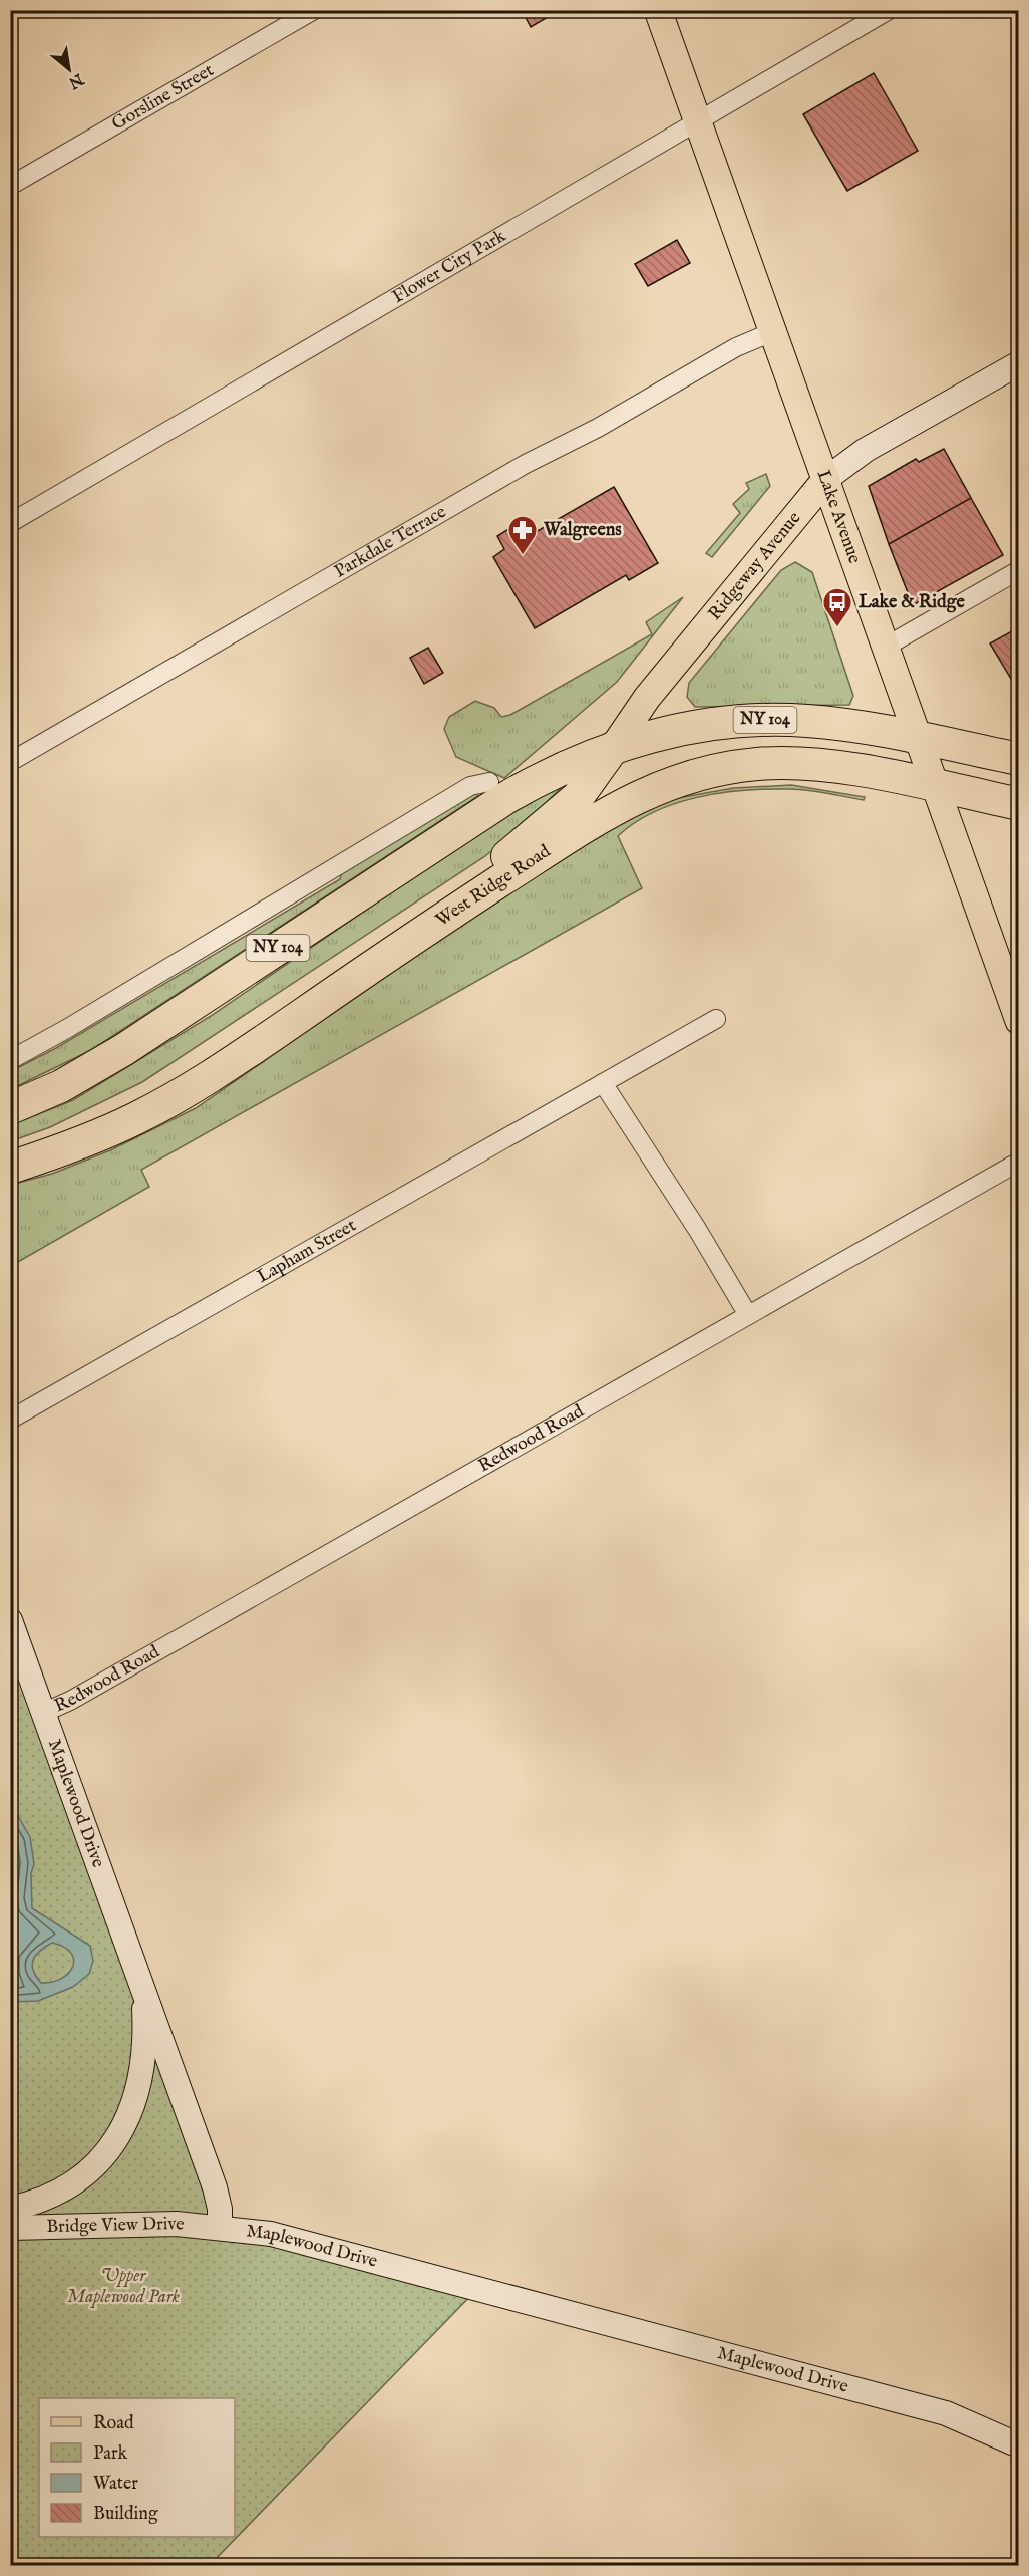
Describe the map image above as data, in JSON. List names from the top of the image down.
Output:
{
  "streets": {
    "highway": ["NY 104", "West Ridge Road"],
    "main road": ["Lake Avenue", "Ridgeway Avenue"],
    "street": [
      "Gorsline Street",
      "Flower City Park",
      "Parkdale Terrace",
      "Lapham Street",
      "Redwood Road",
      "Maplewood Drive",
      "Bridge View Drive"
    ]
  },
  "crossings": [
    ["Flower City Park", "Lake Avenue"],
    ["Lake Avenue", "Parkdale Terrace"],
    ["Lake Avenue", "Ridgeway Avenue"],
    ["Lake Avenue", "NY 104"],
    ["Lake Avenue", "West Ridge Road"],
    ["Ridgeway Avenue", "NY 104"],
    ["Redwood Road", "Maplewood Drive"],
    ["Maplewood Drive", "Bridge View Drive"]
  ],
  "parks": ["Upper Maplewood Park"],
  "places": {
    "pharmacy": ["Walgreens"],
    "bus stop": ["Lake & Ridge"]
  },
  "legend": [
    "Road",
    "Park",
    "Water",
    "Building"
  ],
  "north": "bottom right"
}
